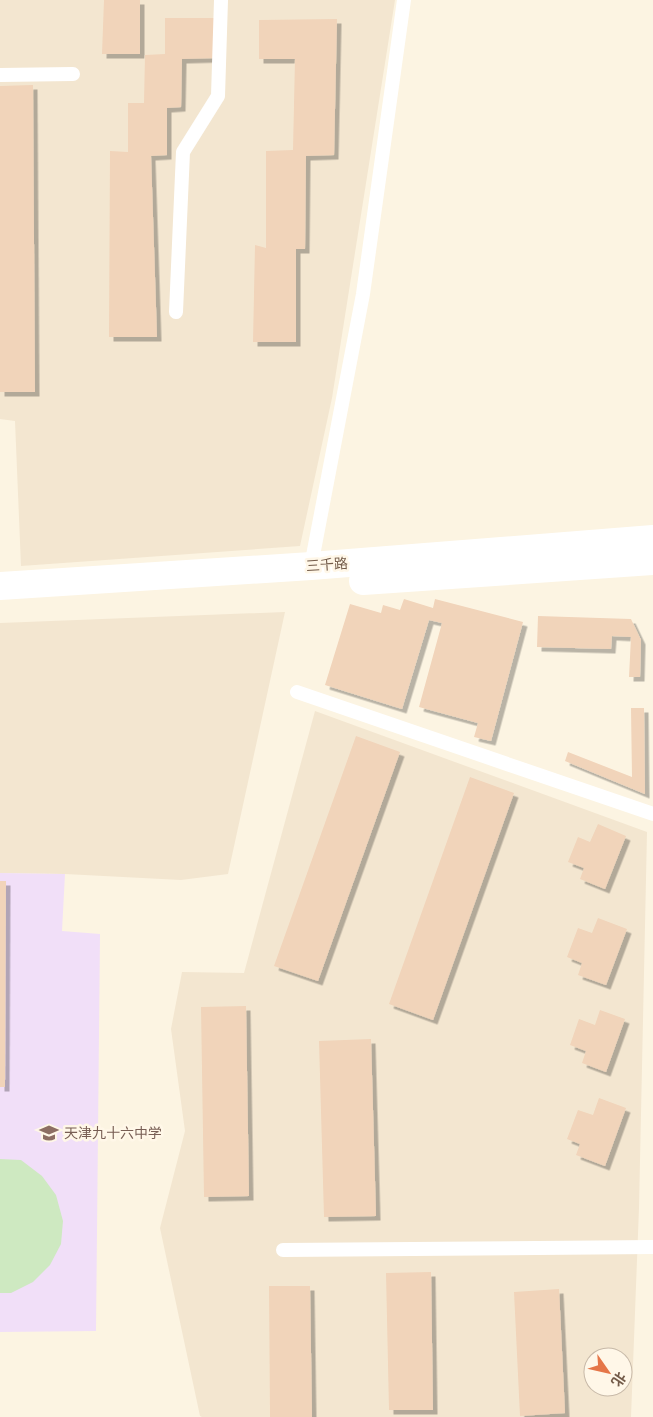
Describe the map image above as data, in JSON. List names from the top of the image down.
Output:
{
  "streets": {
    "street": ["三千路"]
  },
  "places": {
    "school or university": ["天津九十六中学"]
  },
  "north": "bottom right"
}
